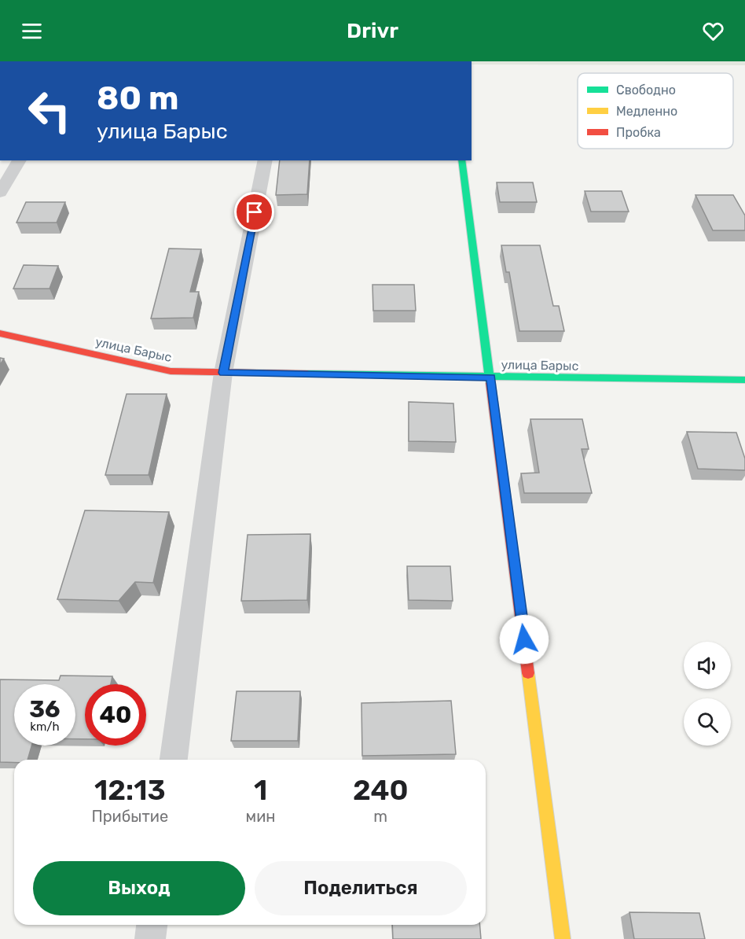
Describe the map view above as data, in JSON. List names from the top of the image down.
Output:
{
  "streets": {
    "street": ["улица Барыс"]
  },
  "legend": ["Свободно", "Медленно", "Пробка"],
  "page": {
    "header": "Drivr",
    "turn": ["80 m", "улица Барыс"],
    "speed": "36 km/h",
    "limit": "40",
    "eta": [
      "12:13",
      "Прибытие",
      "1",
      "мин",
      "240",
      "m"
    ],
    "buttons": ["Выход", "Поделиться"]
  }
}
